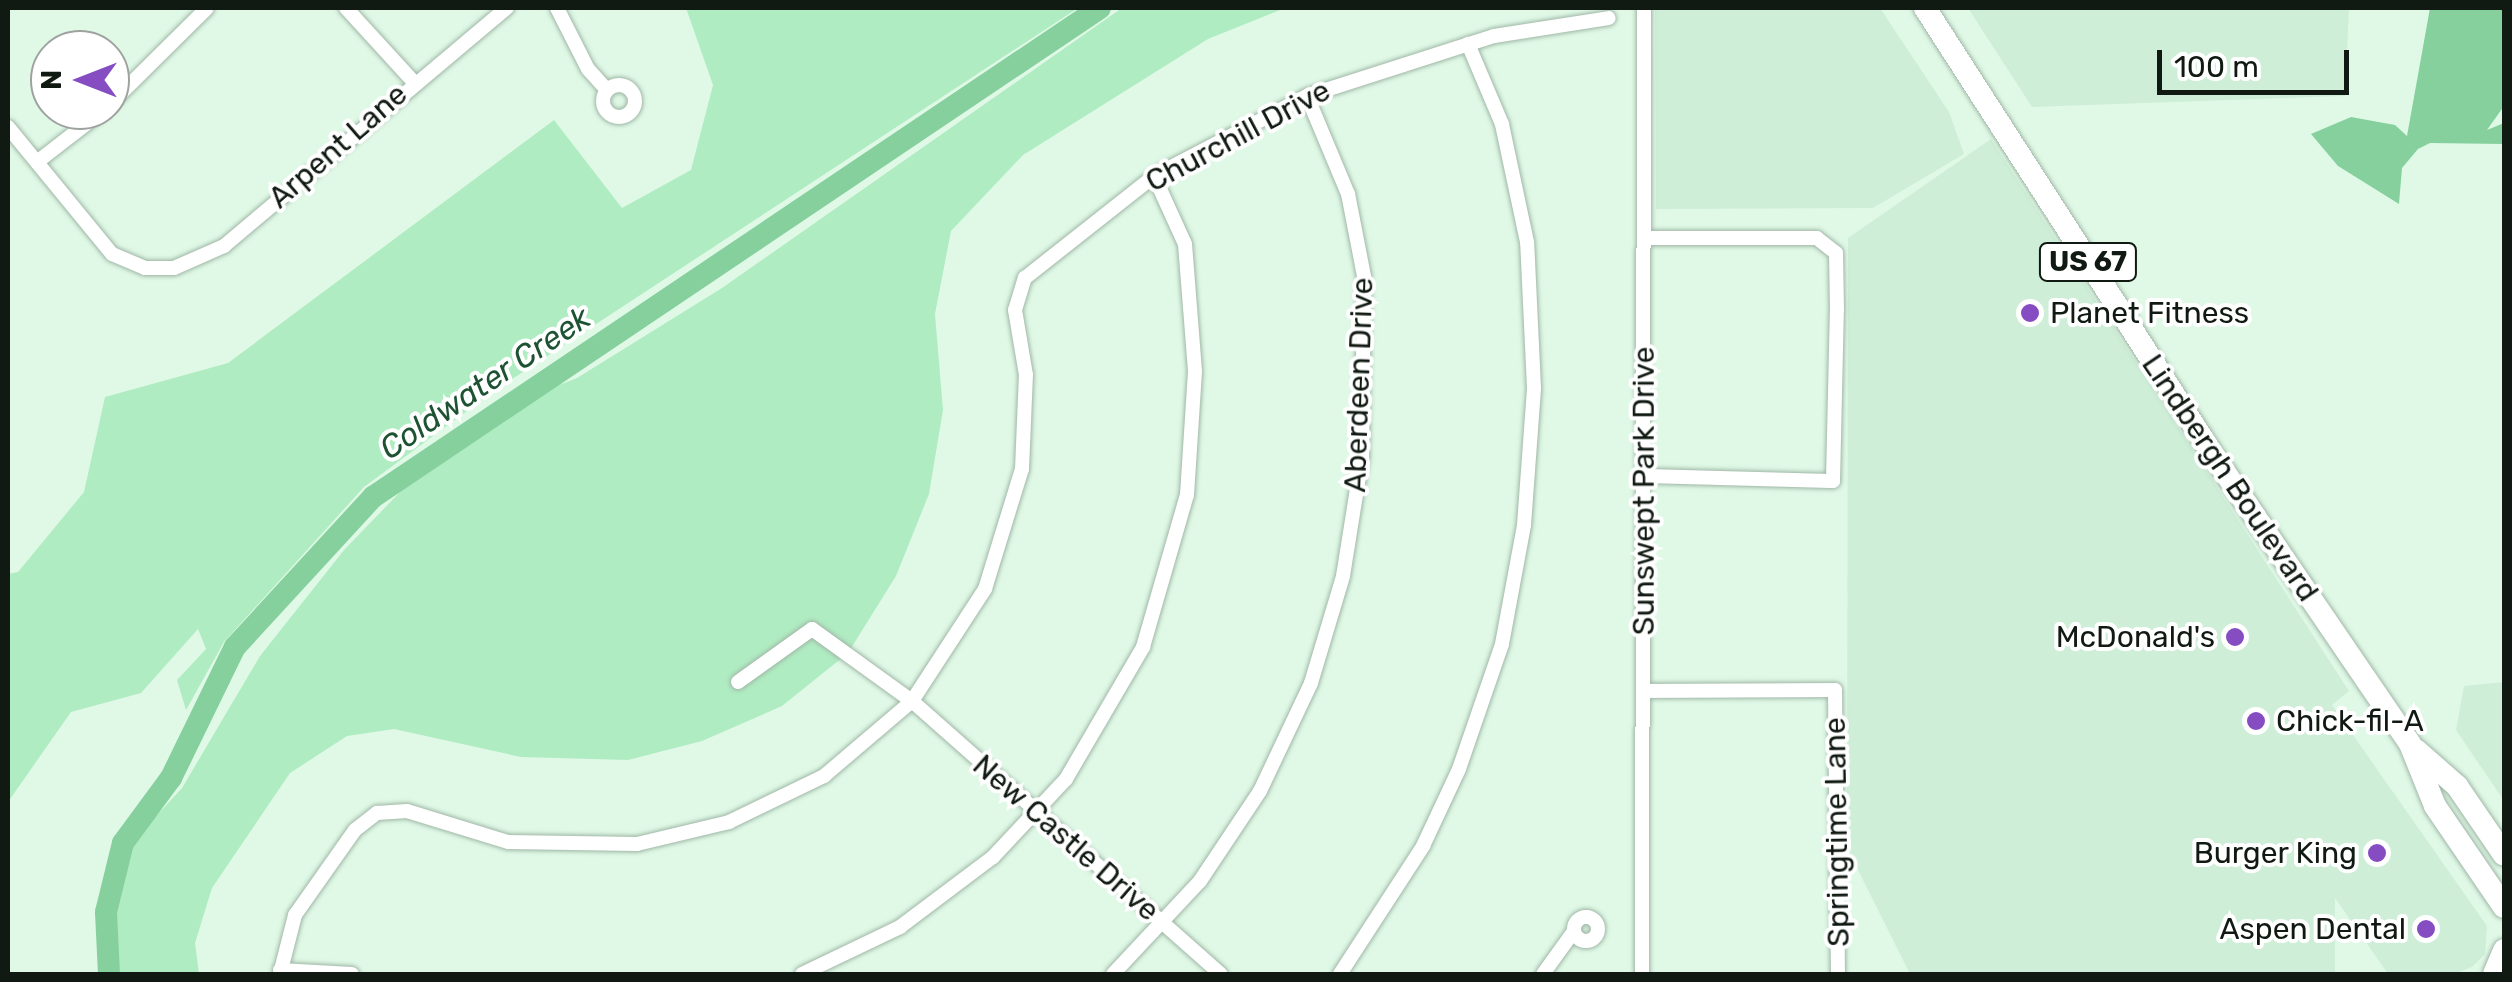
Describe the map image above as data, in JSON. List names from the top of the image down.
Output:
{
  "streets": {
    "main road": ["US 67", "Lindbergh Boulevard"],
    "street": [
      "Churchill Drive",
      "Arpent Lane",
      "Aberdeen Drive",
      "Sunswept Park Drive",
      "Springtime Lane",
      "New Castle Drive"
    ]
  },
  "crossings": [
    ["Churchill Drive", "Aberdeen Drive"],
    ["Churchill Drive", "New Castle Drive"],
    ["Aberdeen Drive", "New Castle Drive"],
    ["Sunswept Park Drive", "Springtime Lane"]
  ],
  "water": ["Coldwater Creek"],
  "places": [
    "Planet Fitness",
    "McDonald's",
    "Chick-fil-A",
    "Burger King",
    "Aspen Dental"
  ],
  "scale_bar": "100 m",
  "north": "left"
}
